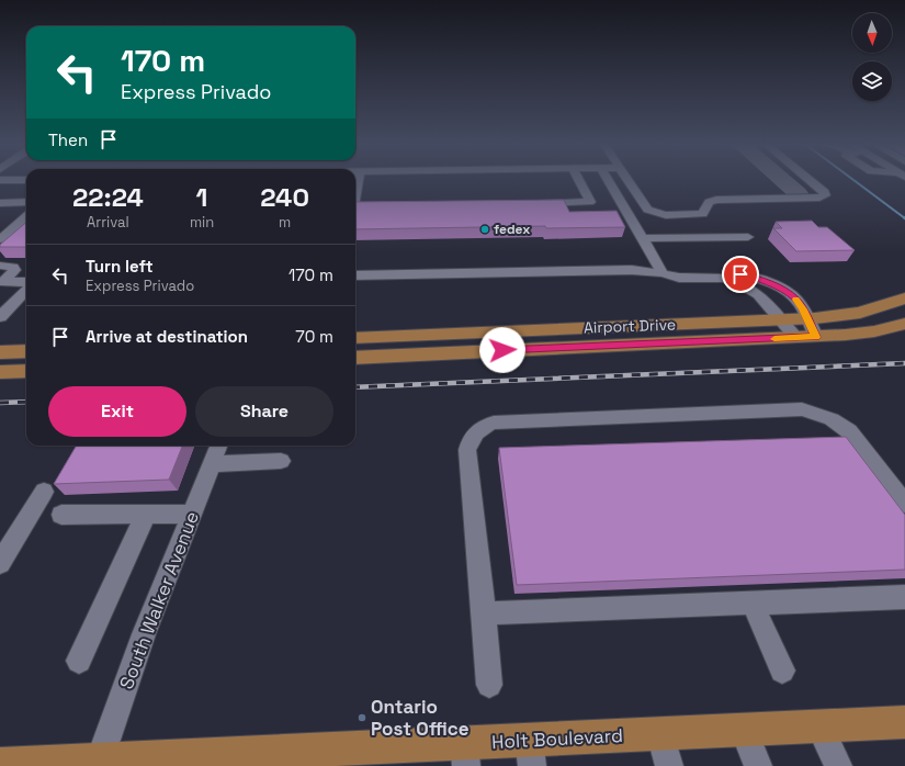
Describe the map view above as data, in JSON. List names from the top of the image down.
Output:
{
  "streets": {
    "main road": ["Airport Drive", "Holt Boulevard"],
    "street": ["South Walker Avenue"]
  },
  "crossings": [
    ["South Walker Avenue", "Holt Boulevard"]
  ],
  "places": ["fedex", "Ontario Post Office"],
  "north": "bottom",
  "page": {
    "turn": ["170 m", "Express Privado"],
    "then": "Then",
    "eta": [
      "22:24",
      "Arrival",
      "1",
      "min",
      "240",
      "m"
    ],
    "list": [
      {
        "name": "Turn left",
        "note": "Express Privado",
        "value": "170 m"
      },
      {
        "name": "Arrive at destination",
        "value": "70 m"
      }
    ],
    "buttons": ["Exit", "Share"]
  }
}
